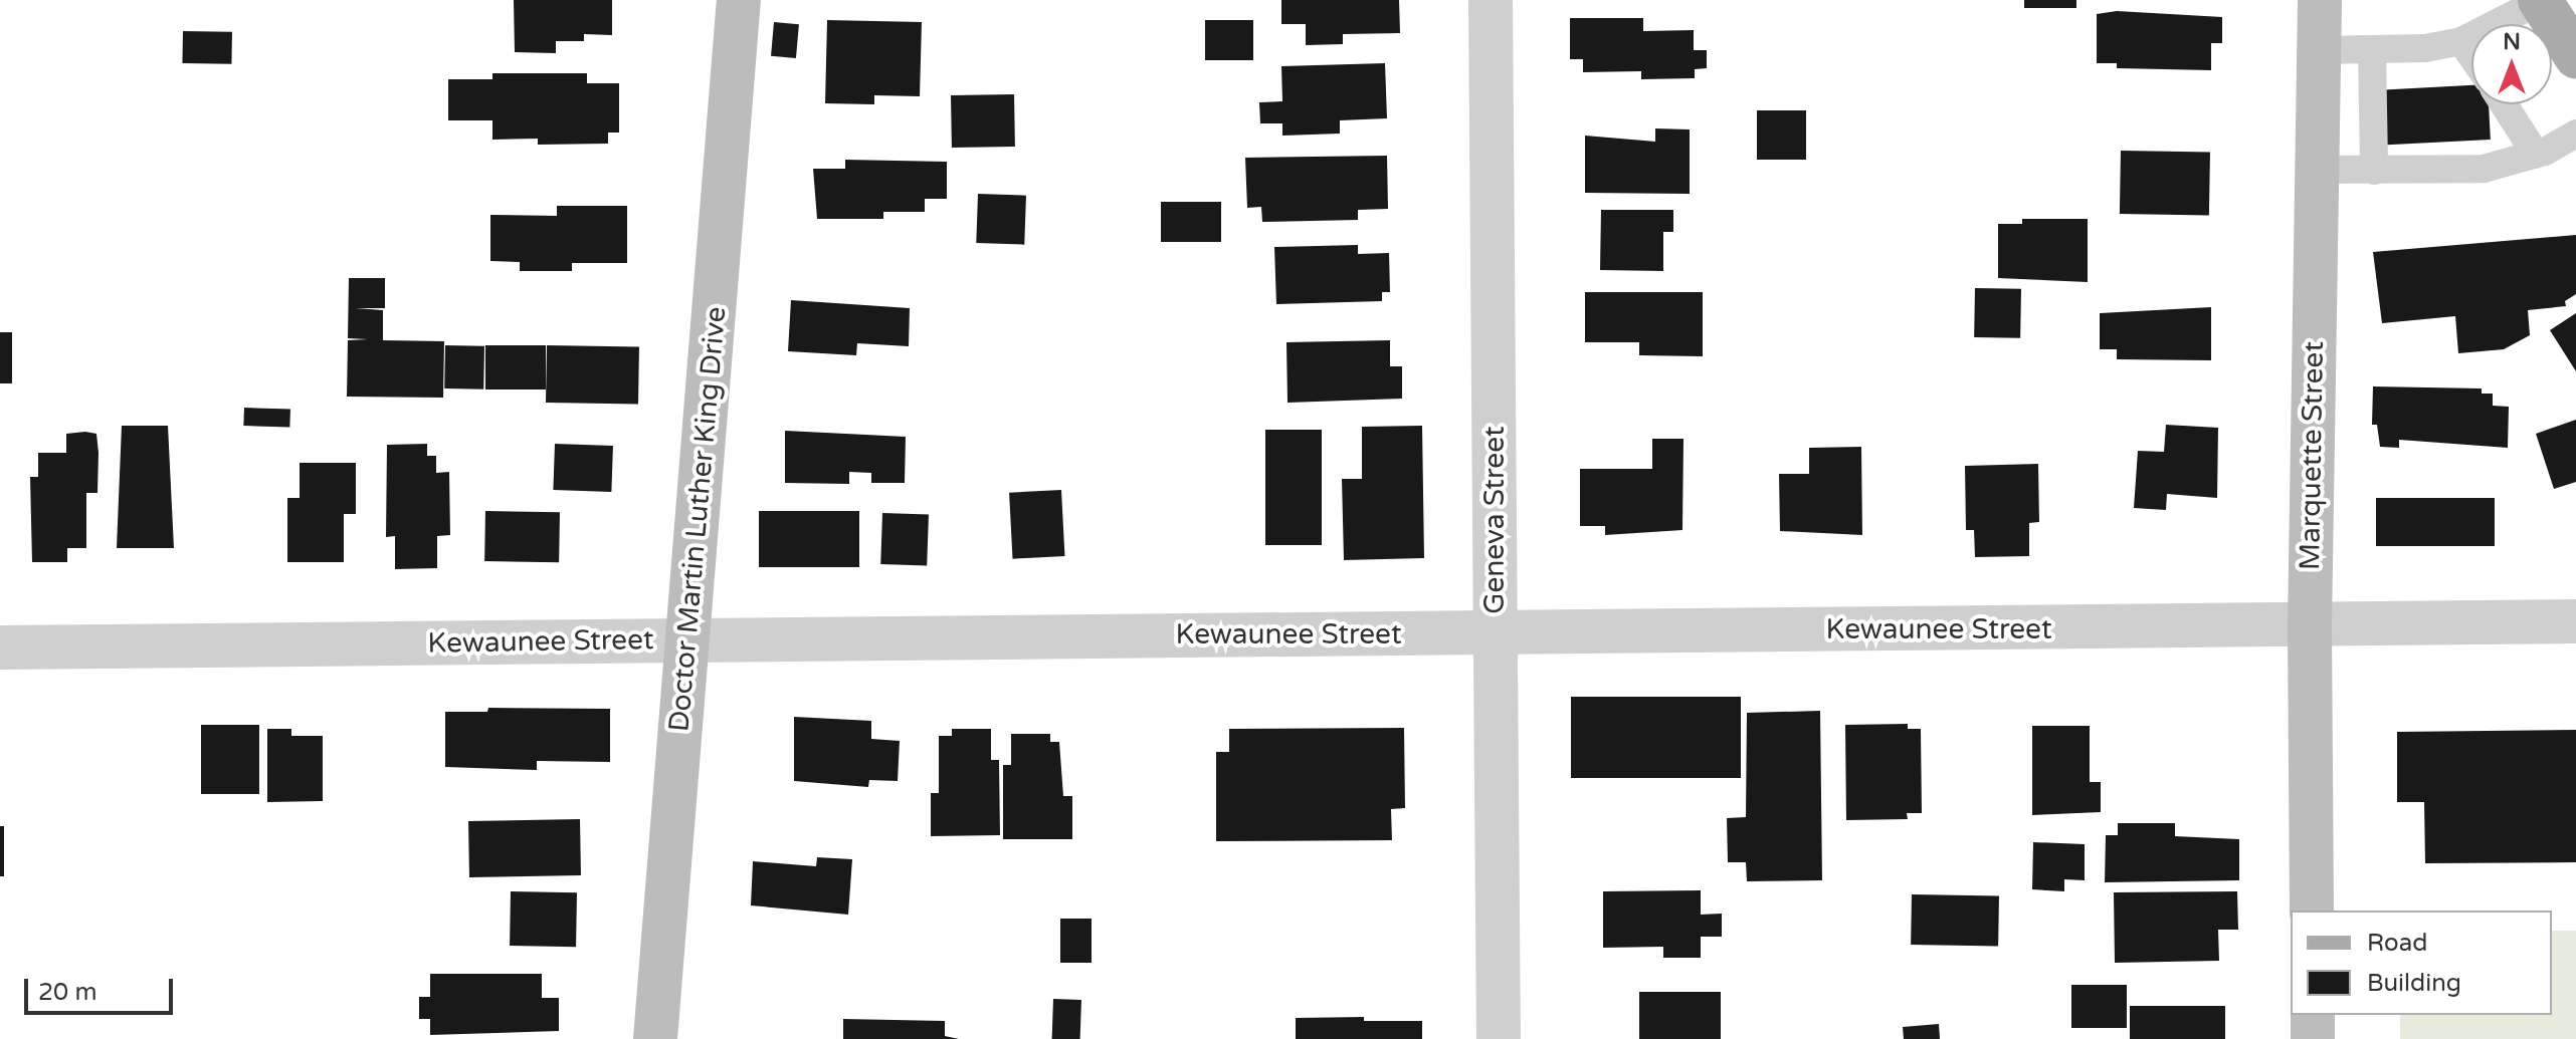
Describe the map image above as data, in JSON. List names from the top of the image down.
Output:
{
  "streets": {
    "street": [
      "Marquette Street",
      "Doctor Martin Luther King Drive",
      "Geneva Street",
      "Kewaunee Street"
    ]
  },
  "crossings": [
    ["Marquette Street", "Kewaunee Street"],
    ["Doctor Martin Luther King Drive", "Kewaunee Street"],
    ["Geneva Street", "Kewaunee Street"]
  ],
  "legend": ["Road", "Building"],
  "scale_bar": "20 m",
  "north": "top"
}
